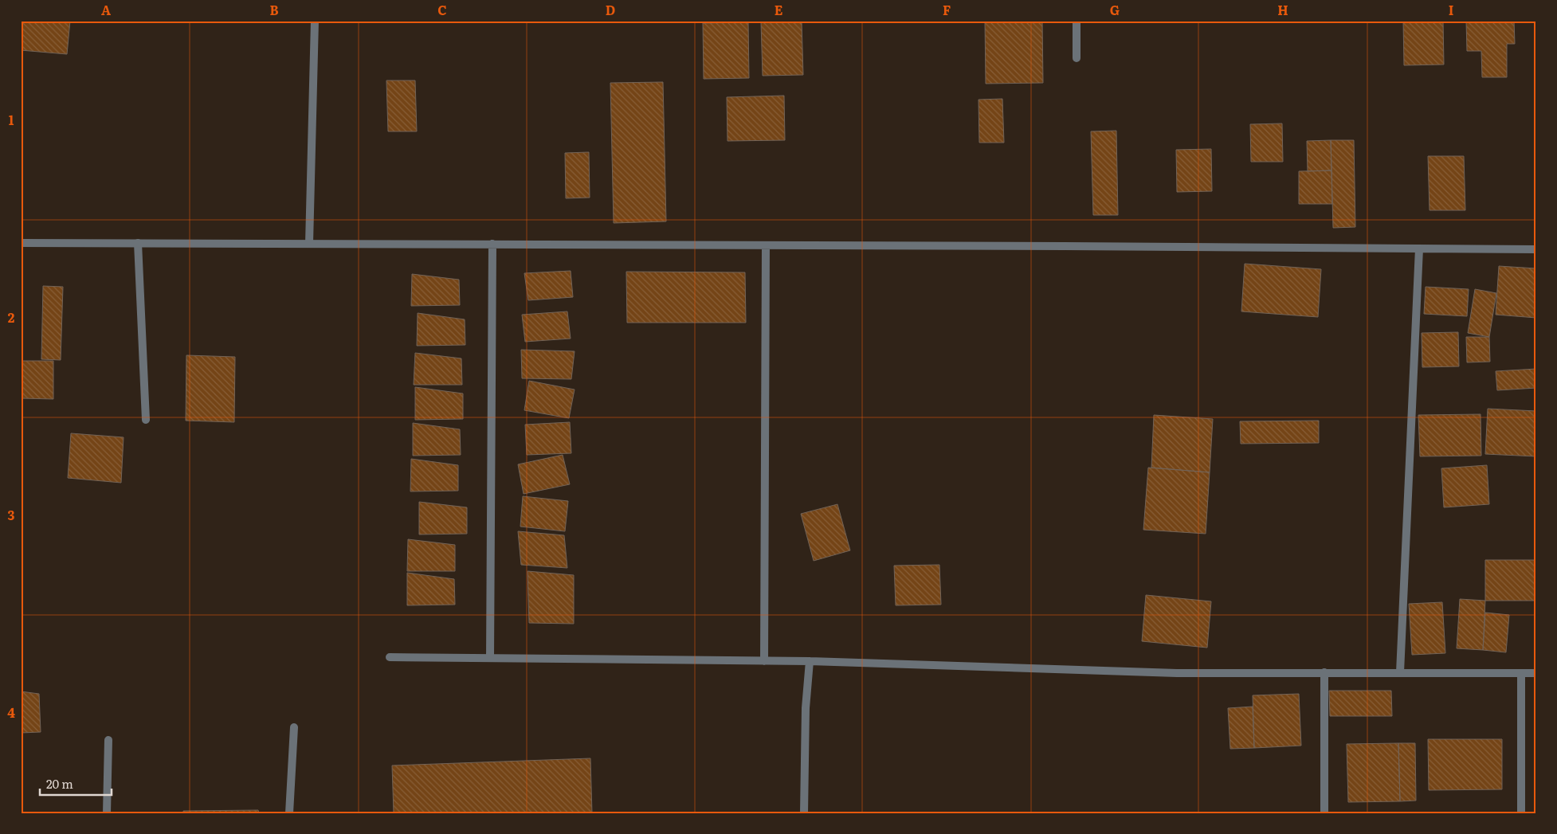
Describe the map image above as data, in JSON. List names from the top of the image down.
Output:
{
  "scale_bar": "20 m",
  "grid": {
    "columns": [
      "A",
      "B",
      "C",
      "D",
      "E",
      "F",
      "G",
      "H",
      "I"
    ],
    "rows": [
      "1",
      "2",
      "3",
      "4"
    ]
  }
}
